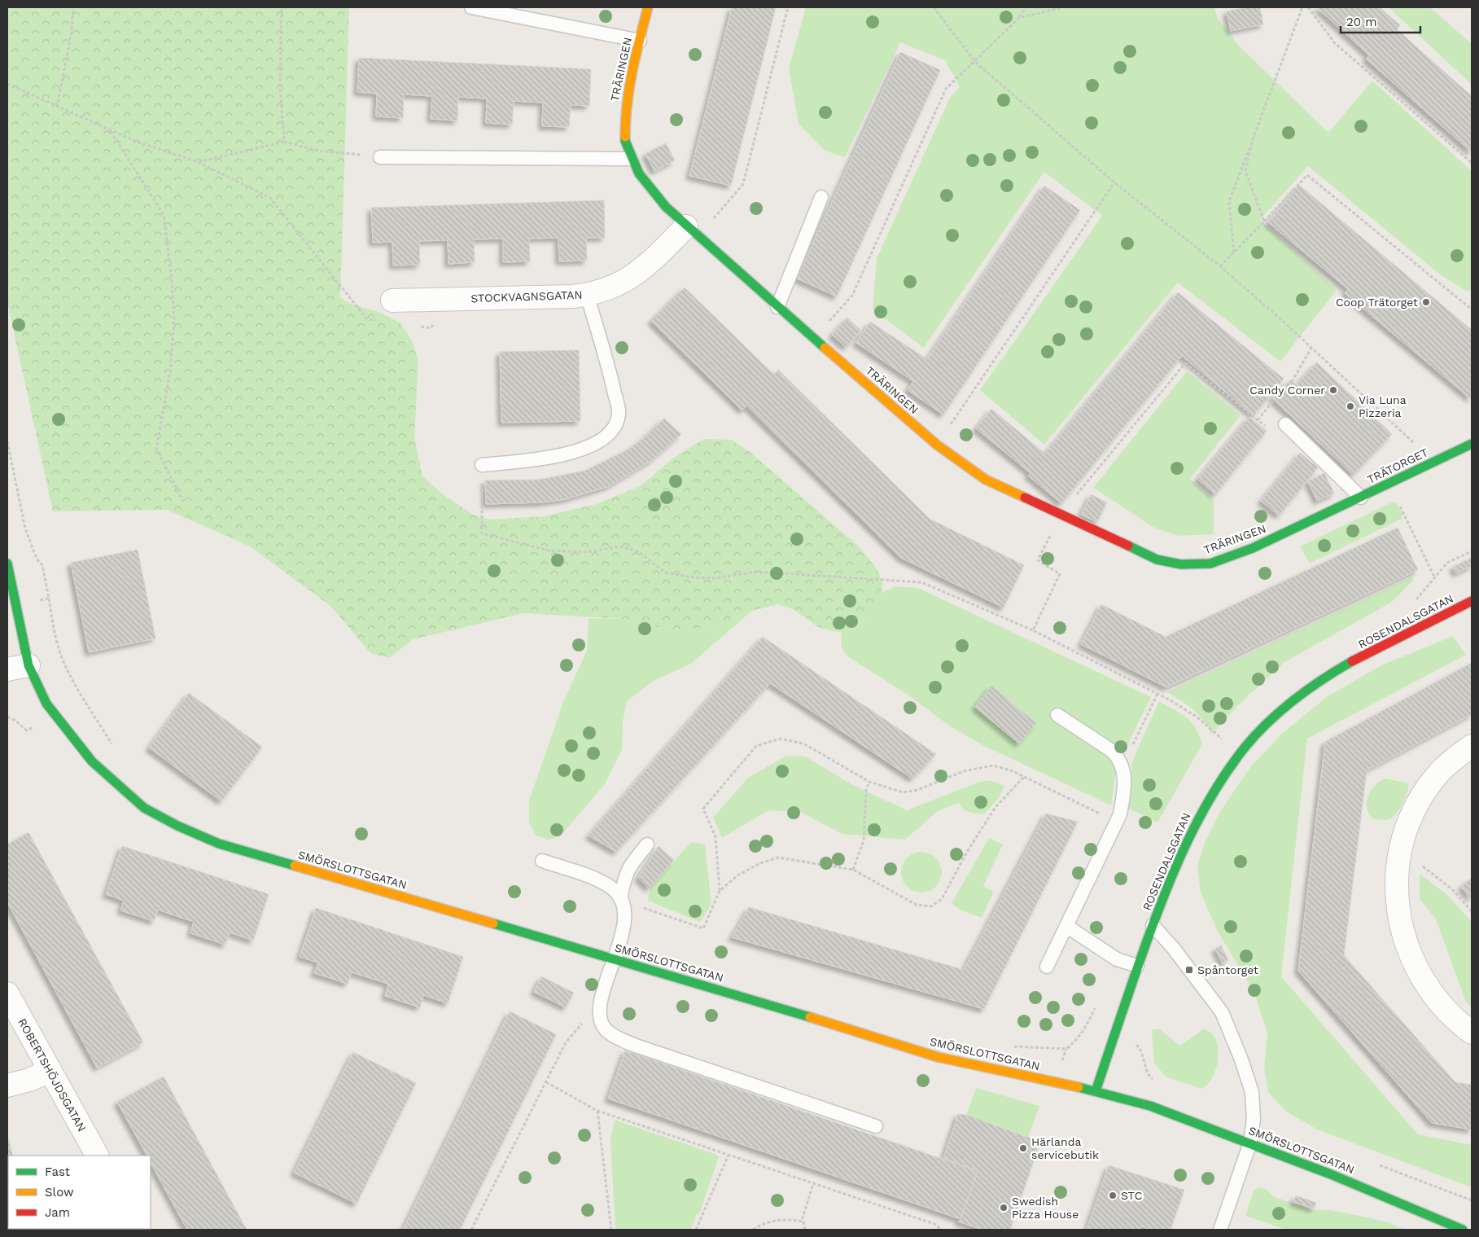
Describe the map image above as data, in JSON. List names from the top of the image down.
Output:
{
  "streets": {
    "street": [
      "TRÄRINGEN",
      "STOCKVAGNSGATAN",
      "TRÄTORGET",
      "ROSENDALSGATAN",
      "SMÖRSLOTTSGATAN",
      "ROBERTSHÖJDSGATAN"
    ]
  },
  "crossings": [
    ["TRÄRINGEN", "STOCKVAGNSGATAN"],
    ["TRÄRINGEN", "TRÄTORGET"],
    ["ROSENDALSGATAN", "SMÖRSLOTTSGATAN"]
  ],
  "places": {
    "other": [
      "Coop Trätorget",
      "Candy Corner",
      "Via Luna Pizzeria",
      "Härlanda servicebutik",
      "STC",
      "Swedish Pizza House"
    ],
    "transit": ["Spåntorget"]
  },
  "legend": ["Fast", "Slow", "Jam"],
  "scale_bar": "20 m"
}
